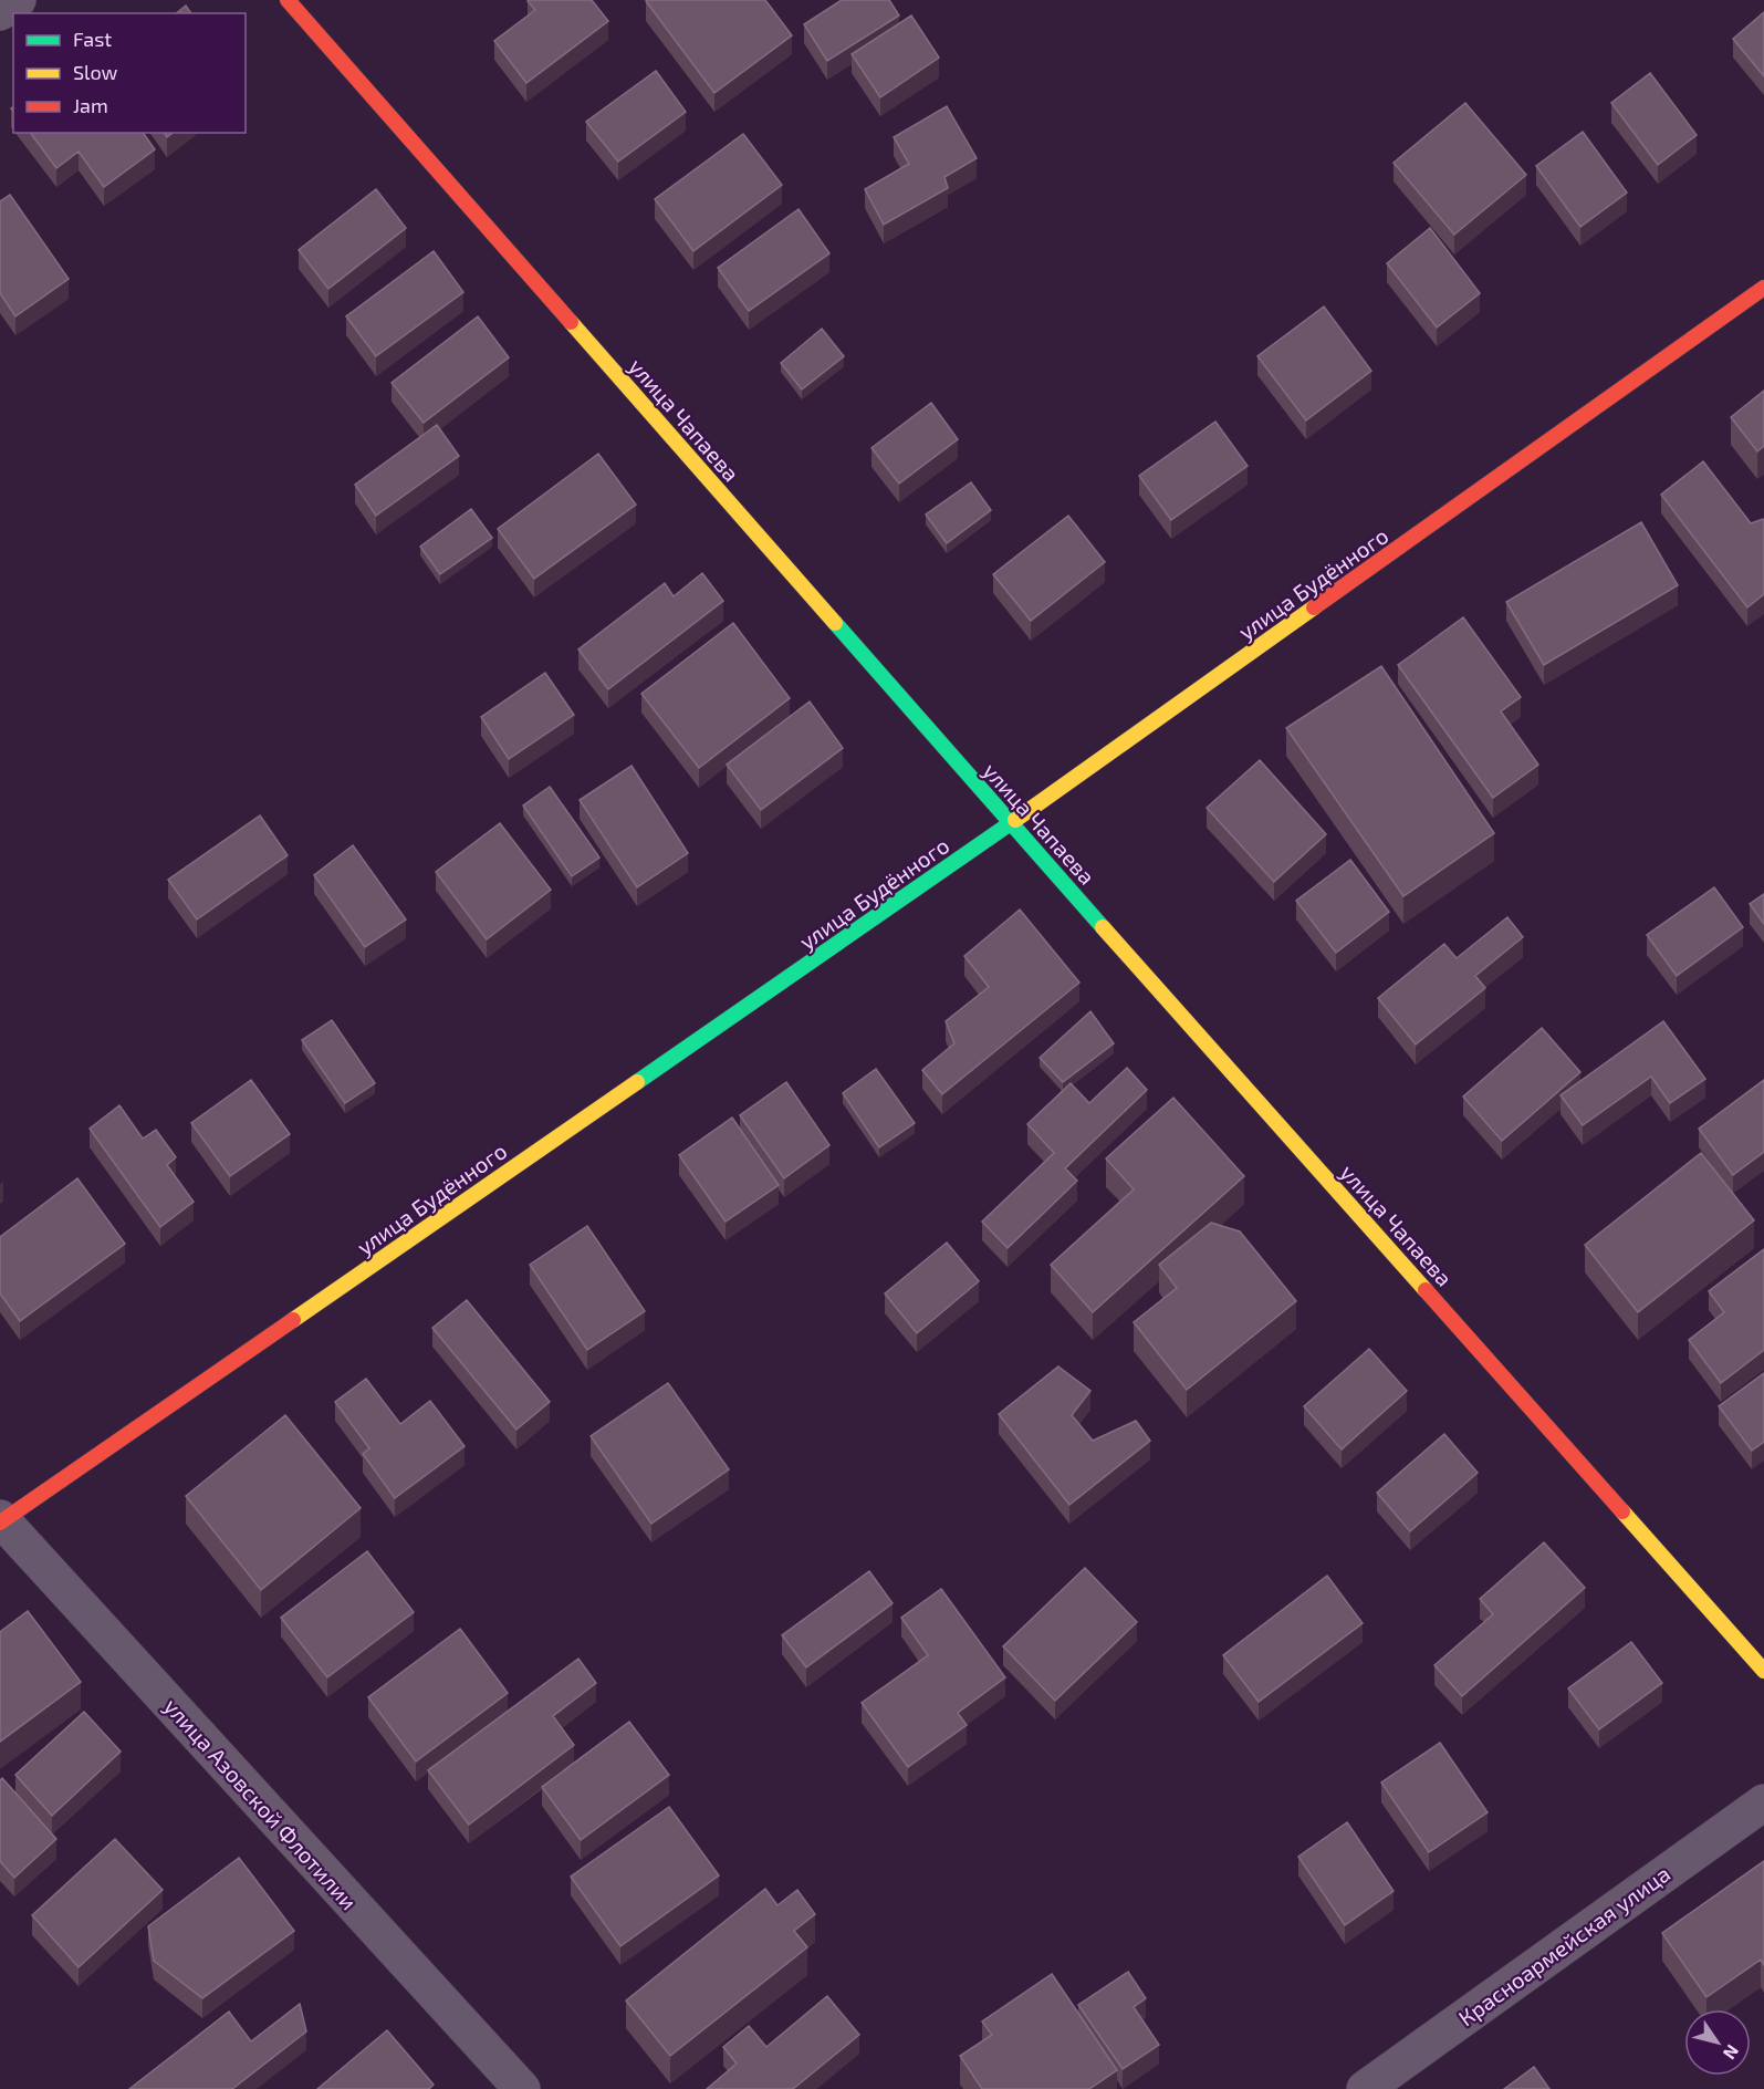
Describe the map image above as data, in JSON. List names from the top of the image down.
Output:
{
  "streets": {
    "street": [
      "улица Чапаева",
      "улица Будённого",
      "улица Азовской Флотилии",
      "Красноармейская улица"
    ]
  },
  "crossings": [
    ["улица Чапаева", "улица Будённого"],
    ["улица Будённого", "улица Азовской Флотилии"]
  ],
  "legend": ["Fast", "Slow", "Jam"],
  "north": "bottom right"
}
